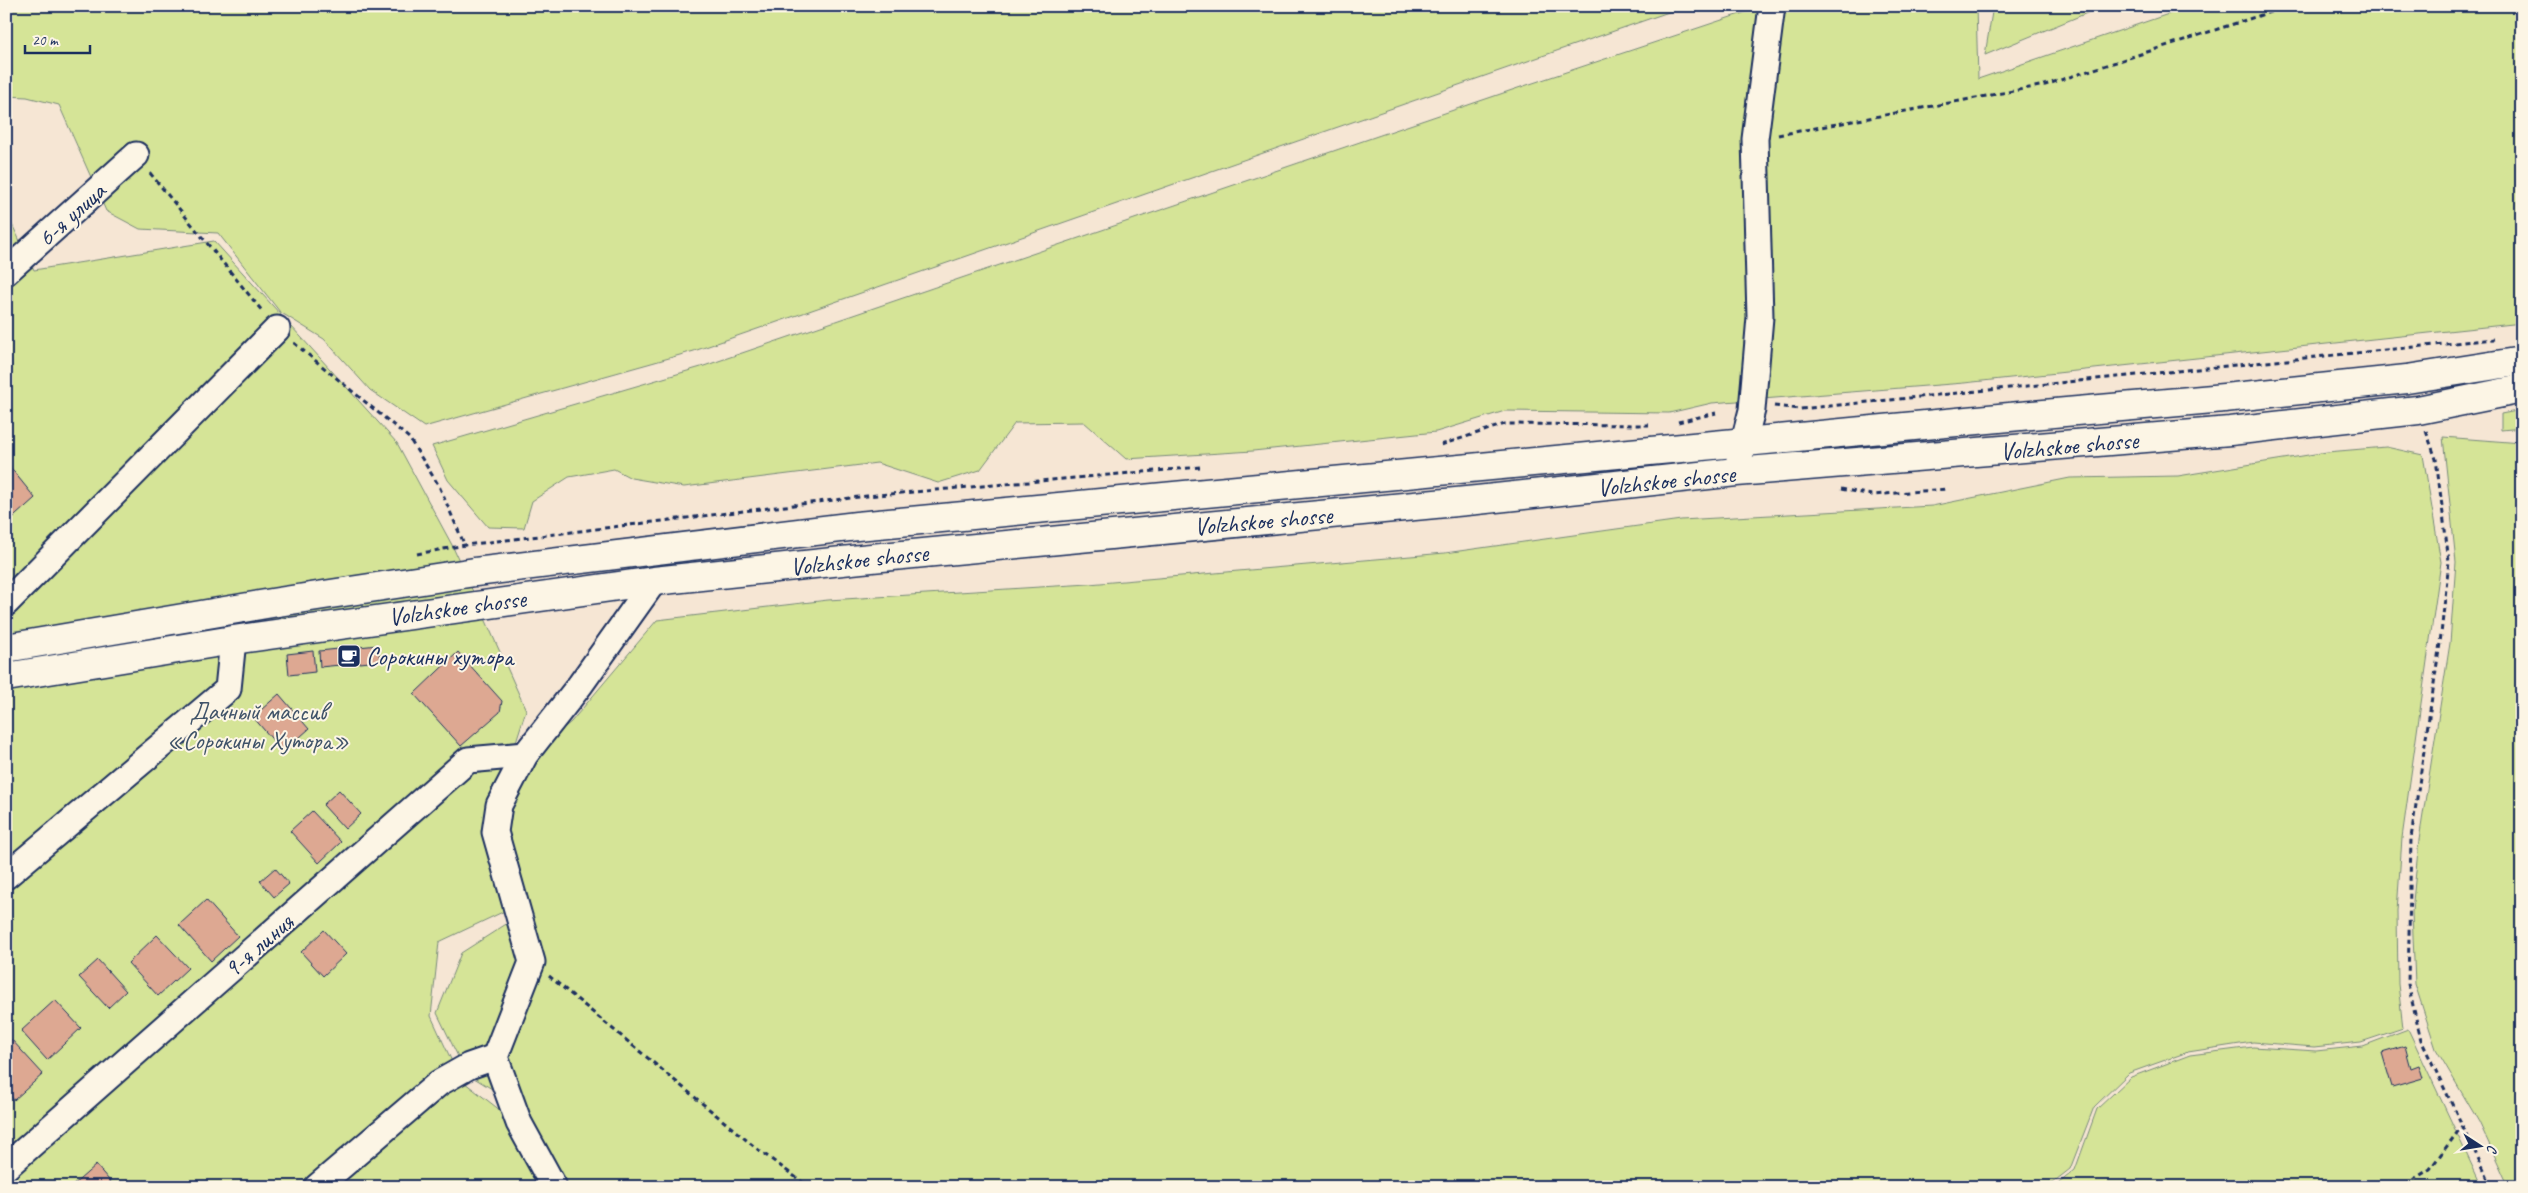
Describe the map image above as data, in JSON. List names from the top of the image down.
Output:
{
  "streets": {
    "main road": ["Volzhskoe shosse"],
    "street": ["6-я улица", "9-я линия"]
  },
  "parks": ["Дачный массив «Сорокины Хутора»"],
  "places": {
    "cafe": ["Сорокины хутора"]
  },
  "scale_bar": "20 m",
  "north": "right"
}
